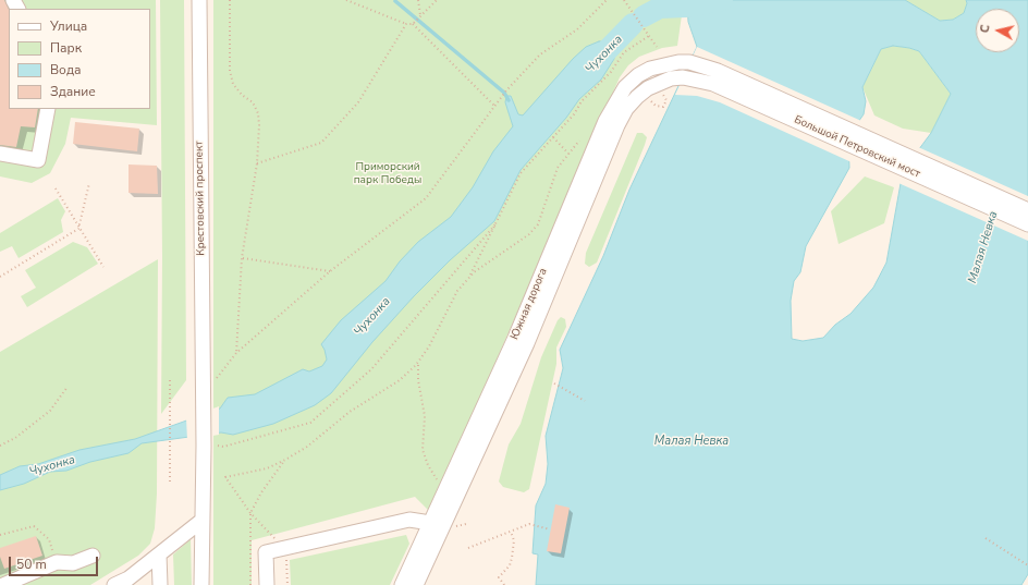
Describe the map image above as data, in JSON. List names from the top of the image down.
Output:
{
  "streets": {
    "street": ["Большой Петровский мост", "Крестовский проспект", "Южная дорога"]
  },
  "crossings": [
    ["Большой Петровский мост", "Южная дорога"]
  ],
  "water": ["Чухонка", "Малая Невка"],
  "parks": ["Приморский парк Победы"],
  "legend": [
    "Улица",
    "Парк",
    "Вода",
    "Здание"
  ],
  "scale_bar": "50 m",
  "north": "left"
}
